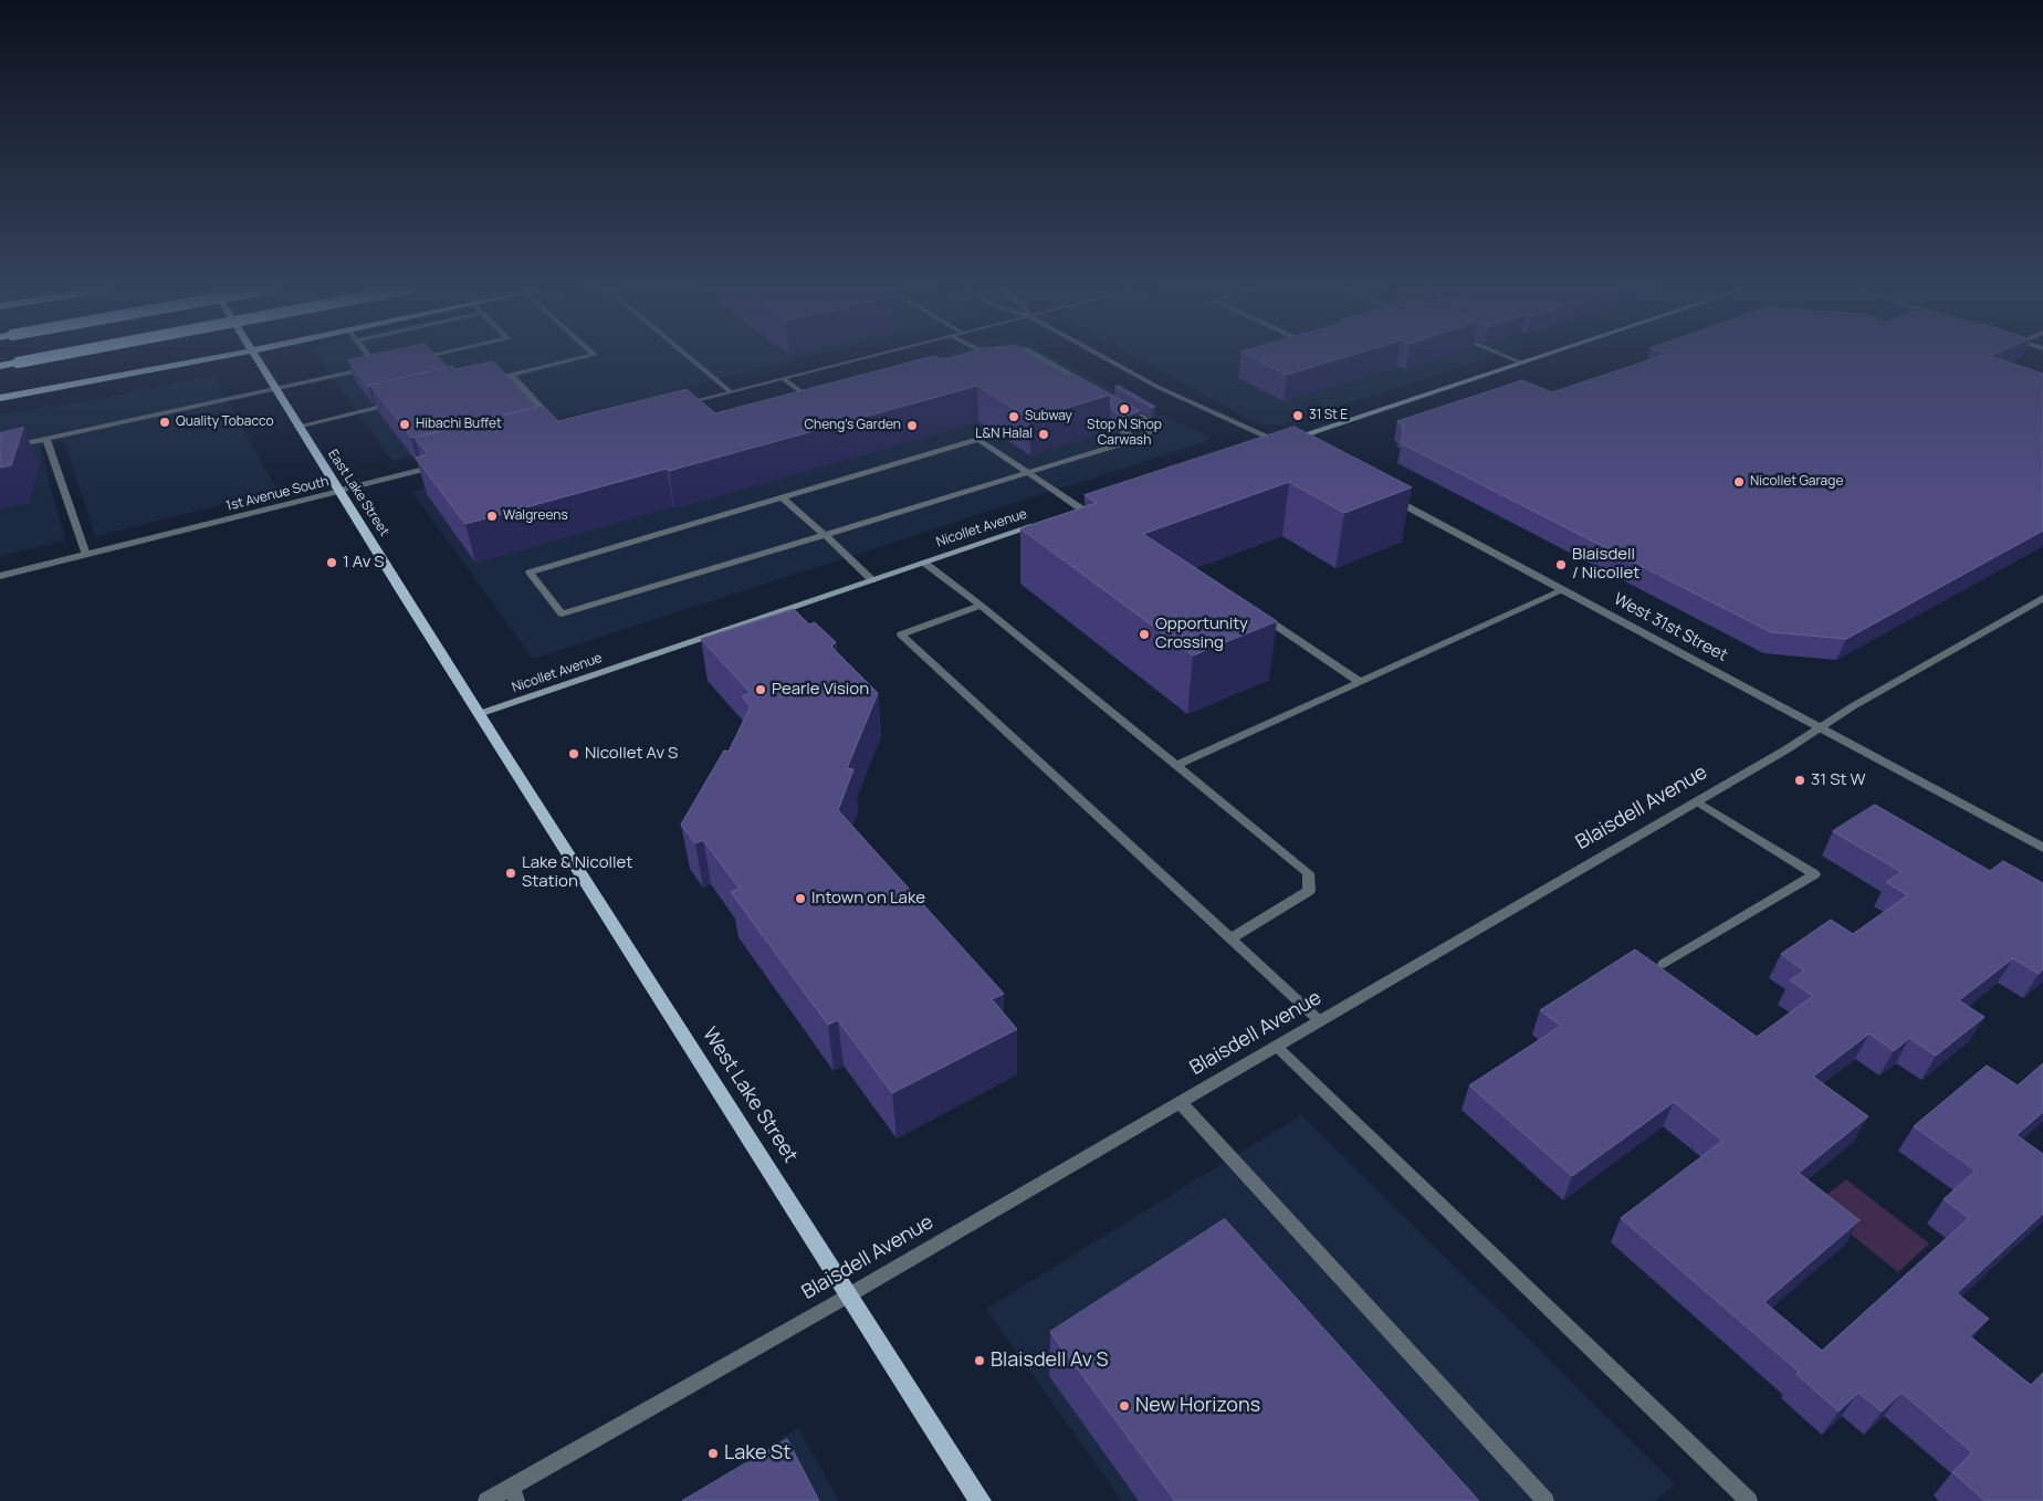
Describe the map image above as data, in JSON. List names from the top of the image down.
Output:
{
  "streets": {
    "main road": ["East Lake Street", "Nicollet Avenue", "West Lake Street"],
    "street": ["1st Avenue South", "West 31st Street", "Blaisdell Avenue"]
  },
  "crossings": [
    ["East Lake Street", "1st Avenue South"],
    ["East Lake Street", "Nicollet Avenue"],
    ["East Lake Street", "West Lake Street"],
    ["Nicollet Avenue", "West Lake Street"],
    ["West 31st Street", "Blaisdell Avenue"],
    ["Blaisdell Avenue", "West Lake Street"]
  ],
  "places": [
    "Stop N Shop Carwash",
    "31 St E",
    "Subway",
    "Quality Tobacco",
    "Hibachi Buffet",
    "Cheng's Garden",
    "L&N Halal",
    "Nicollet Garage",
    "Walgreens",
    "1 Av S",
    "Blaisdell / Nicollet",
    "Opportunity Crossing",
    "Pearle Vision",
    "Nicollet Av S",
    "31 St W",
    "Lake & Nicollet Station",
    "Intown on Lake",
    "Blaisdell Av S",
    "New Horizons",
    "Lake St"
  ]
}
